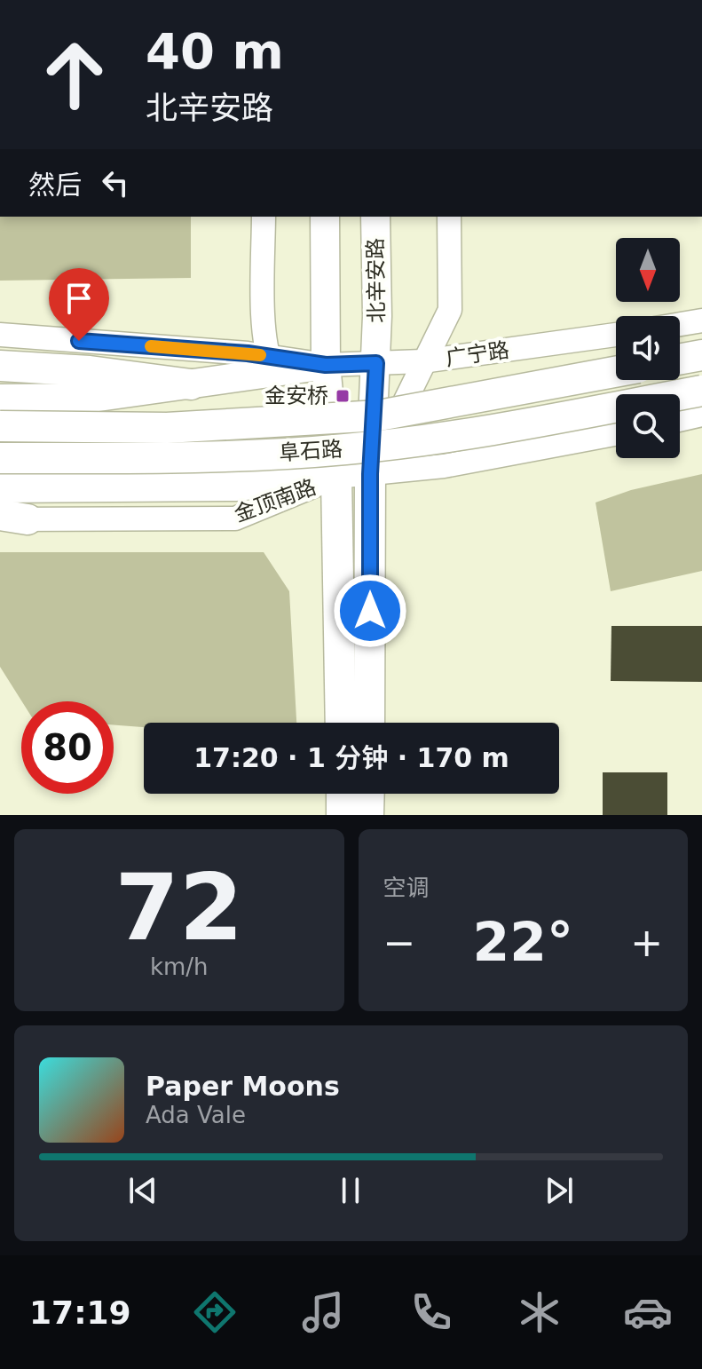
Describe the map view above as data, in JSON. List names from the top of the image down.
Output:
{
  "streets": {
    "highway": ["阜石路"],
    "main road": ["北辛安路", "金顶南路"],
    "street": ["广宁路"]
  },
  "crossings": [
    ["北辛安路", "广宁路"]
  ],
  "places": {
    "transit": ["金安桥"]
  },
  "north": "bottom",
  "page": {
    "turn": ["40 m", "北辛安路"],
    "then": "然后",
    "limit": "80",
    "trip": "17:20 · 1 分钟 · 170 m",
    "tile": [
      ["72", "km/h"],
      "空调"
    ],
    "heat": ["−", "22°", "+"],
    "song": ["Paper Moons", "Ada Vale"],
    "tabs": "17:19"
  }
}
